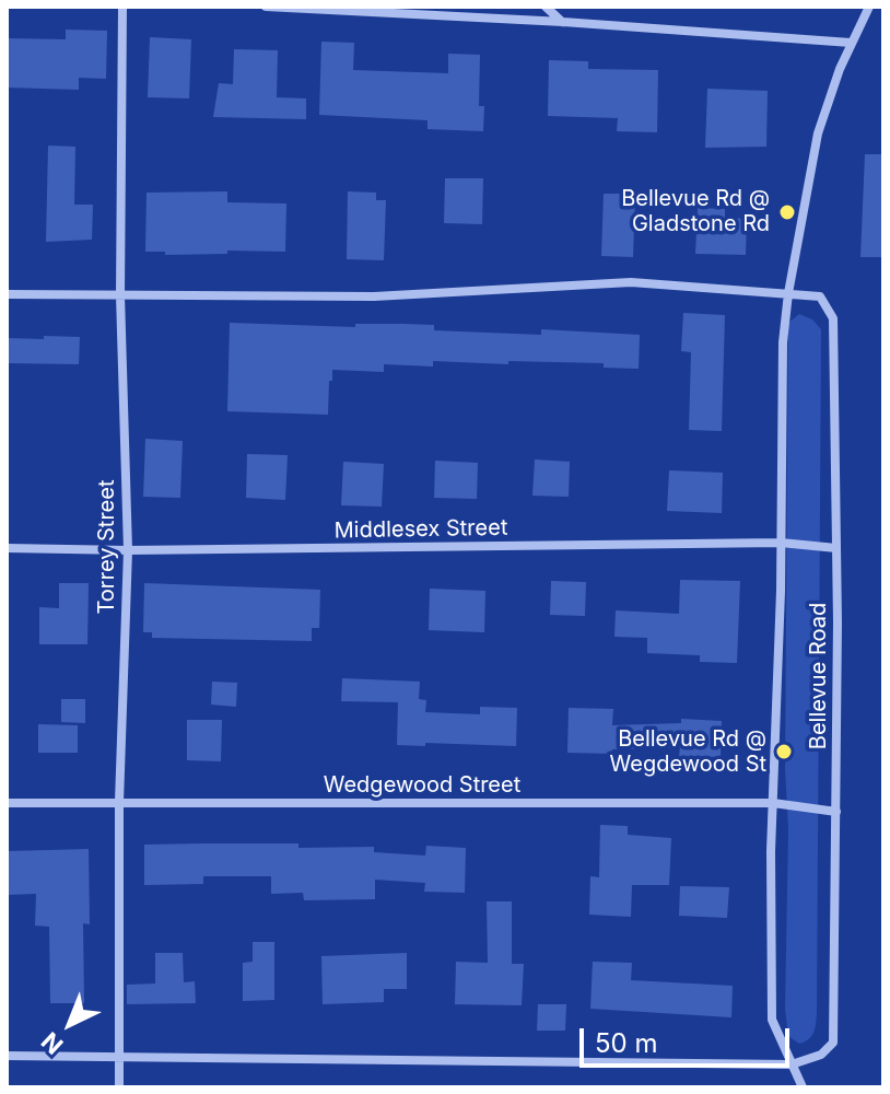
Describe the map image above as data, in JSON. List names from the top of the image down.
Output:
{
  "streets": {
    "street": [
      "Middlesex Street",
      "Torrey Street",
      "Bellevue Road",
      "Wedgewood Street"
    ]
  },
  "crossings": [
    ["Middlesex Street", "Torrey Street"],
    ["Middlesex Street", "Bellevue Road"],
    ["Torrey Street", "Wedgewood Street"],
    ["Bellevue Road", "Wedgewood Street"]
  ],
  "places": ["Bellevue Rd @ Gladstone Rd", "Bellevue Rd @ Wegdewood St"],
  "scale_bar": "50 m",
  "north": "bottom left"
}
